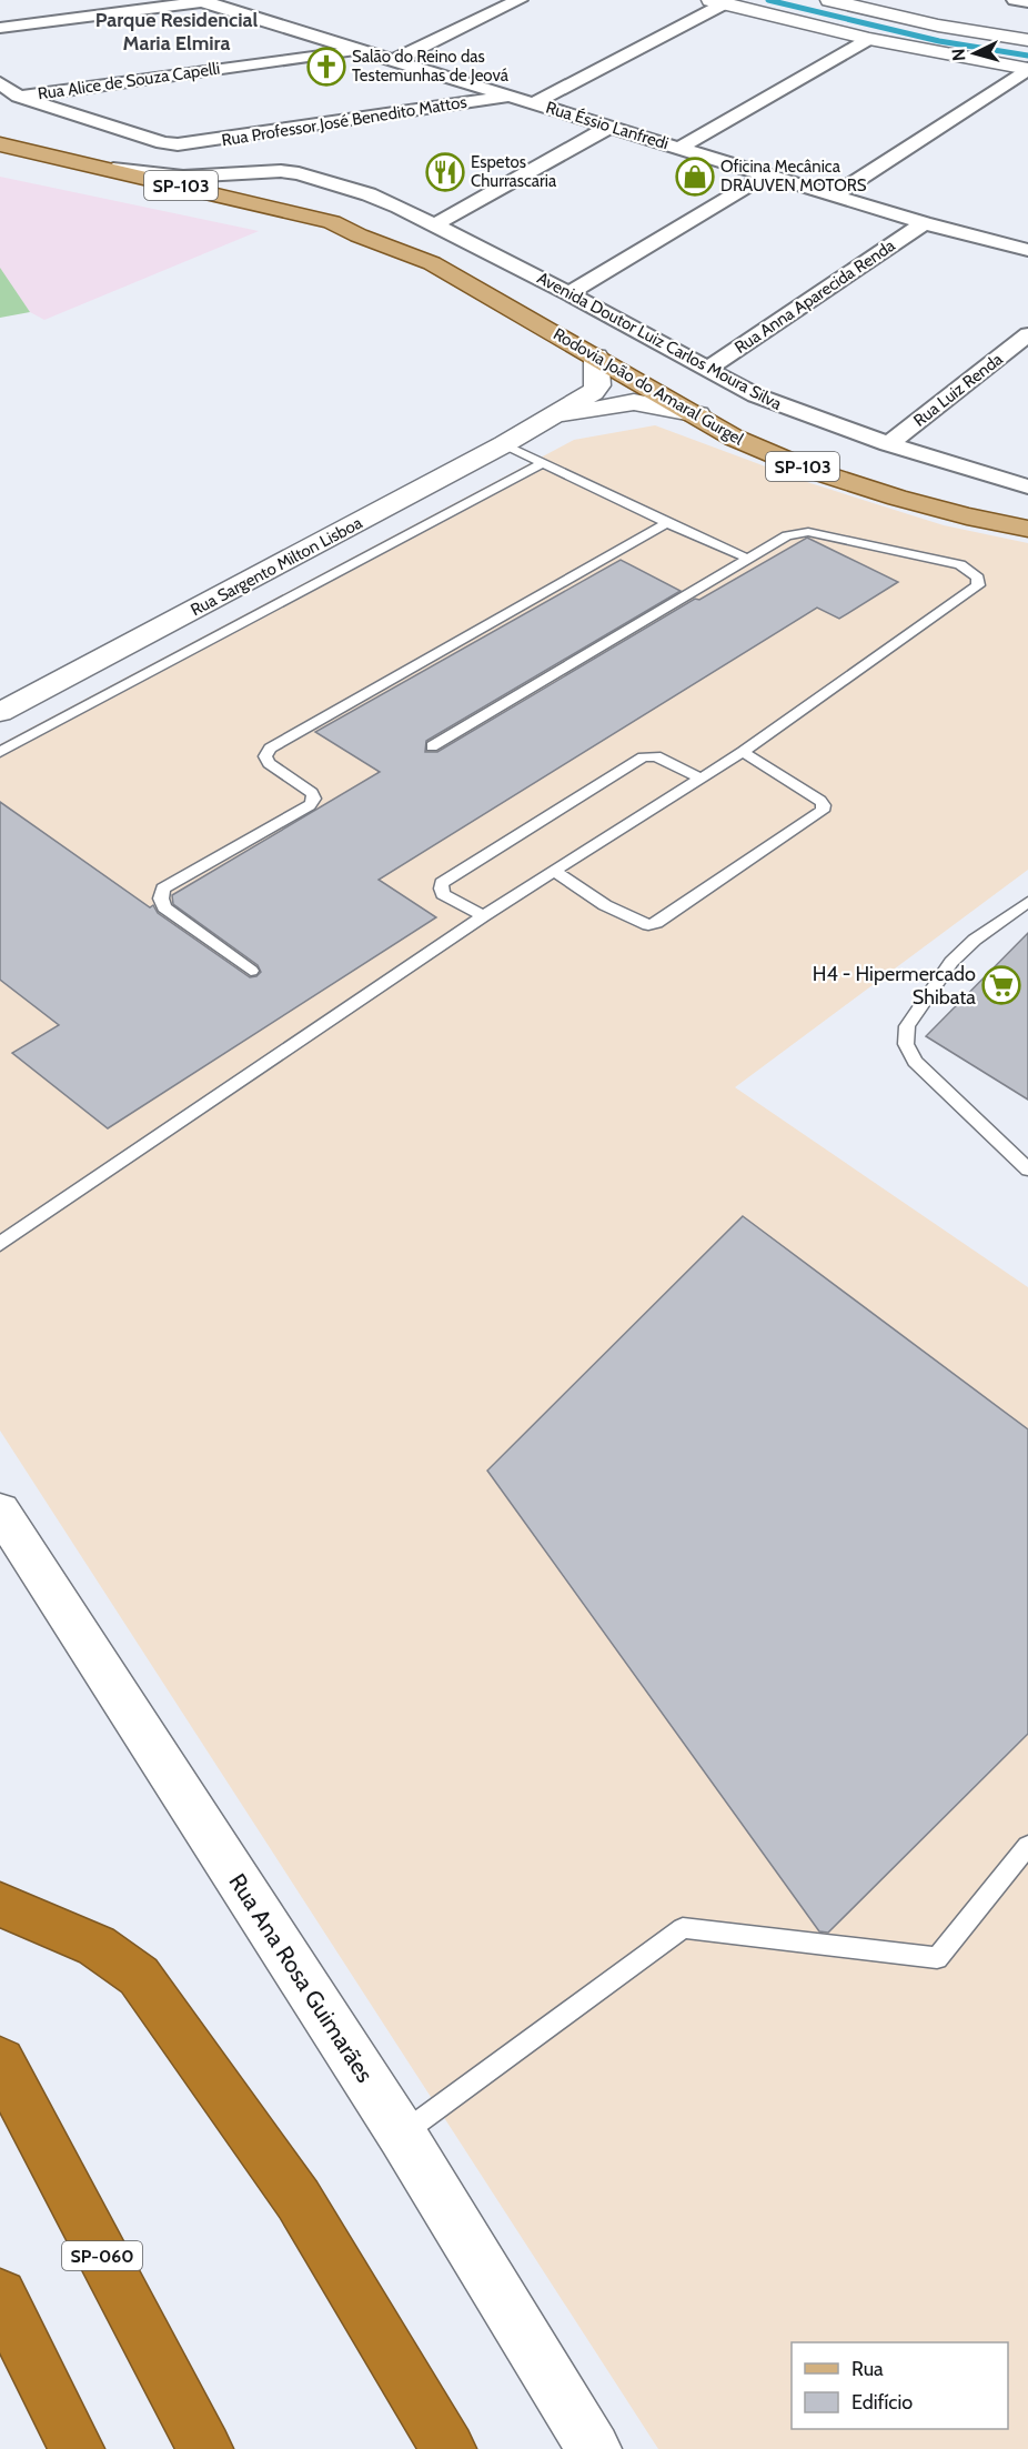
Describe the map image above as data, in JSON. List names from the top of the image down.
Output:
{
  "streets": {
    "highway": ["SP-060"],
    "main road": ["SP-103", "Rodovia João do Amaral Gurgel"],
    "street": [
      "Rua Alice de Souza Capelli",
      "Rua Professor José Benedito Mattos",
      "Rua Éssio Lanfredi",
      "Rua Anna Aparecida Renda",
      "Avenida Doutor Luiz Carlos Moura Silva",
      "Rua Luiz Renda",
      "Rua Sargento Milton Lisboa",
      "Rua Ana Rosa Guimarães"
    ]
  },
  "crossings": [
    ["Rua Alice de Souza Capelli", "Rua Professor José Benedito Mattos"],
    ["Rua Alice de Souza Capelli", "Rua Éssio Lanfredi"],
    ["Rua Professor José Benedito Mattos", "Rua Éssio Lanfredi"],
    ["Rua Éssio Lanfredi", "Rua Anna Aparecida Renda"],
    ["Rua Anna Aparecida Renda", "Avenida Doutor Luiz Carlos Moura Silva"],
    ["Avenida Doutor Luiz Carlos Moura Silva", "Rua Luiz Renda"],
    ["Rodovia João do Amaral Gurgel", "Rua Sargento Milton Lisboa"]
  ],
  "districts": ["Parque Residencial Maria Elmira"],
  "places": {
    "church": ["Salão do Reino das Testemunhas de Jeová"],
    "restaurant": ["Espetos Churrascaria"],
    "shop": ["Oficina Mecânica DRAUVEN MOTORS"],
    "supermarket": ["H4 - Hipermercado Shibata"]
  },
  "legend": ["Rua", "Edifício"],
  "north": "left"
}
